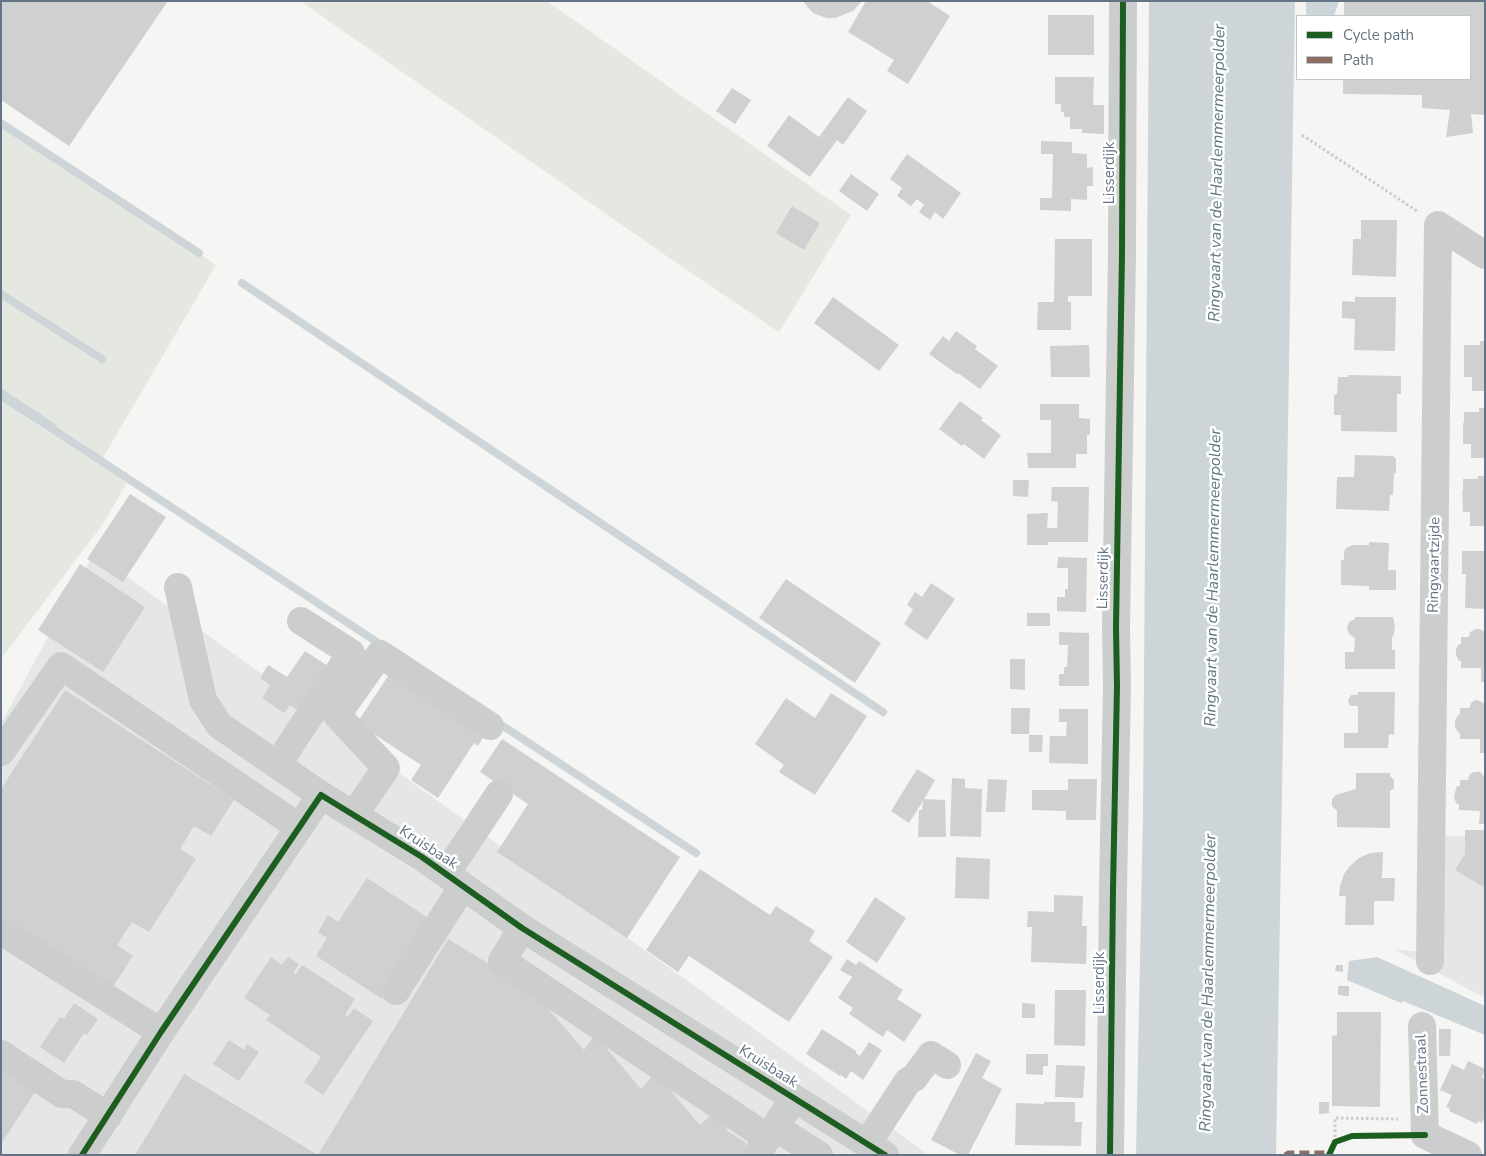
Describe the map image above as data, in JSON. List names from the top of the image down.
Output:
{
  "streets": {
    "street": [
      "Lisserdijk",
      "Ringvaartzijde",
      "Kruisbaak",
      "Zonnestraal"
    ]
  },
  "water": ["Ringvaart van de Haarlemmermeerpolder"],
  "legend": ["Cycle path", "Path"]
}
